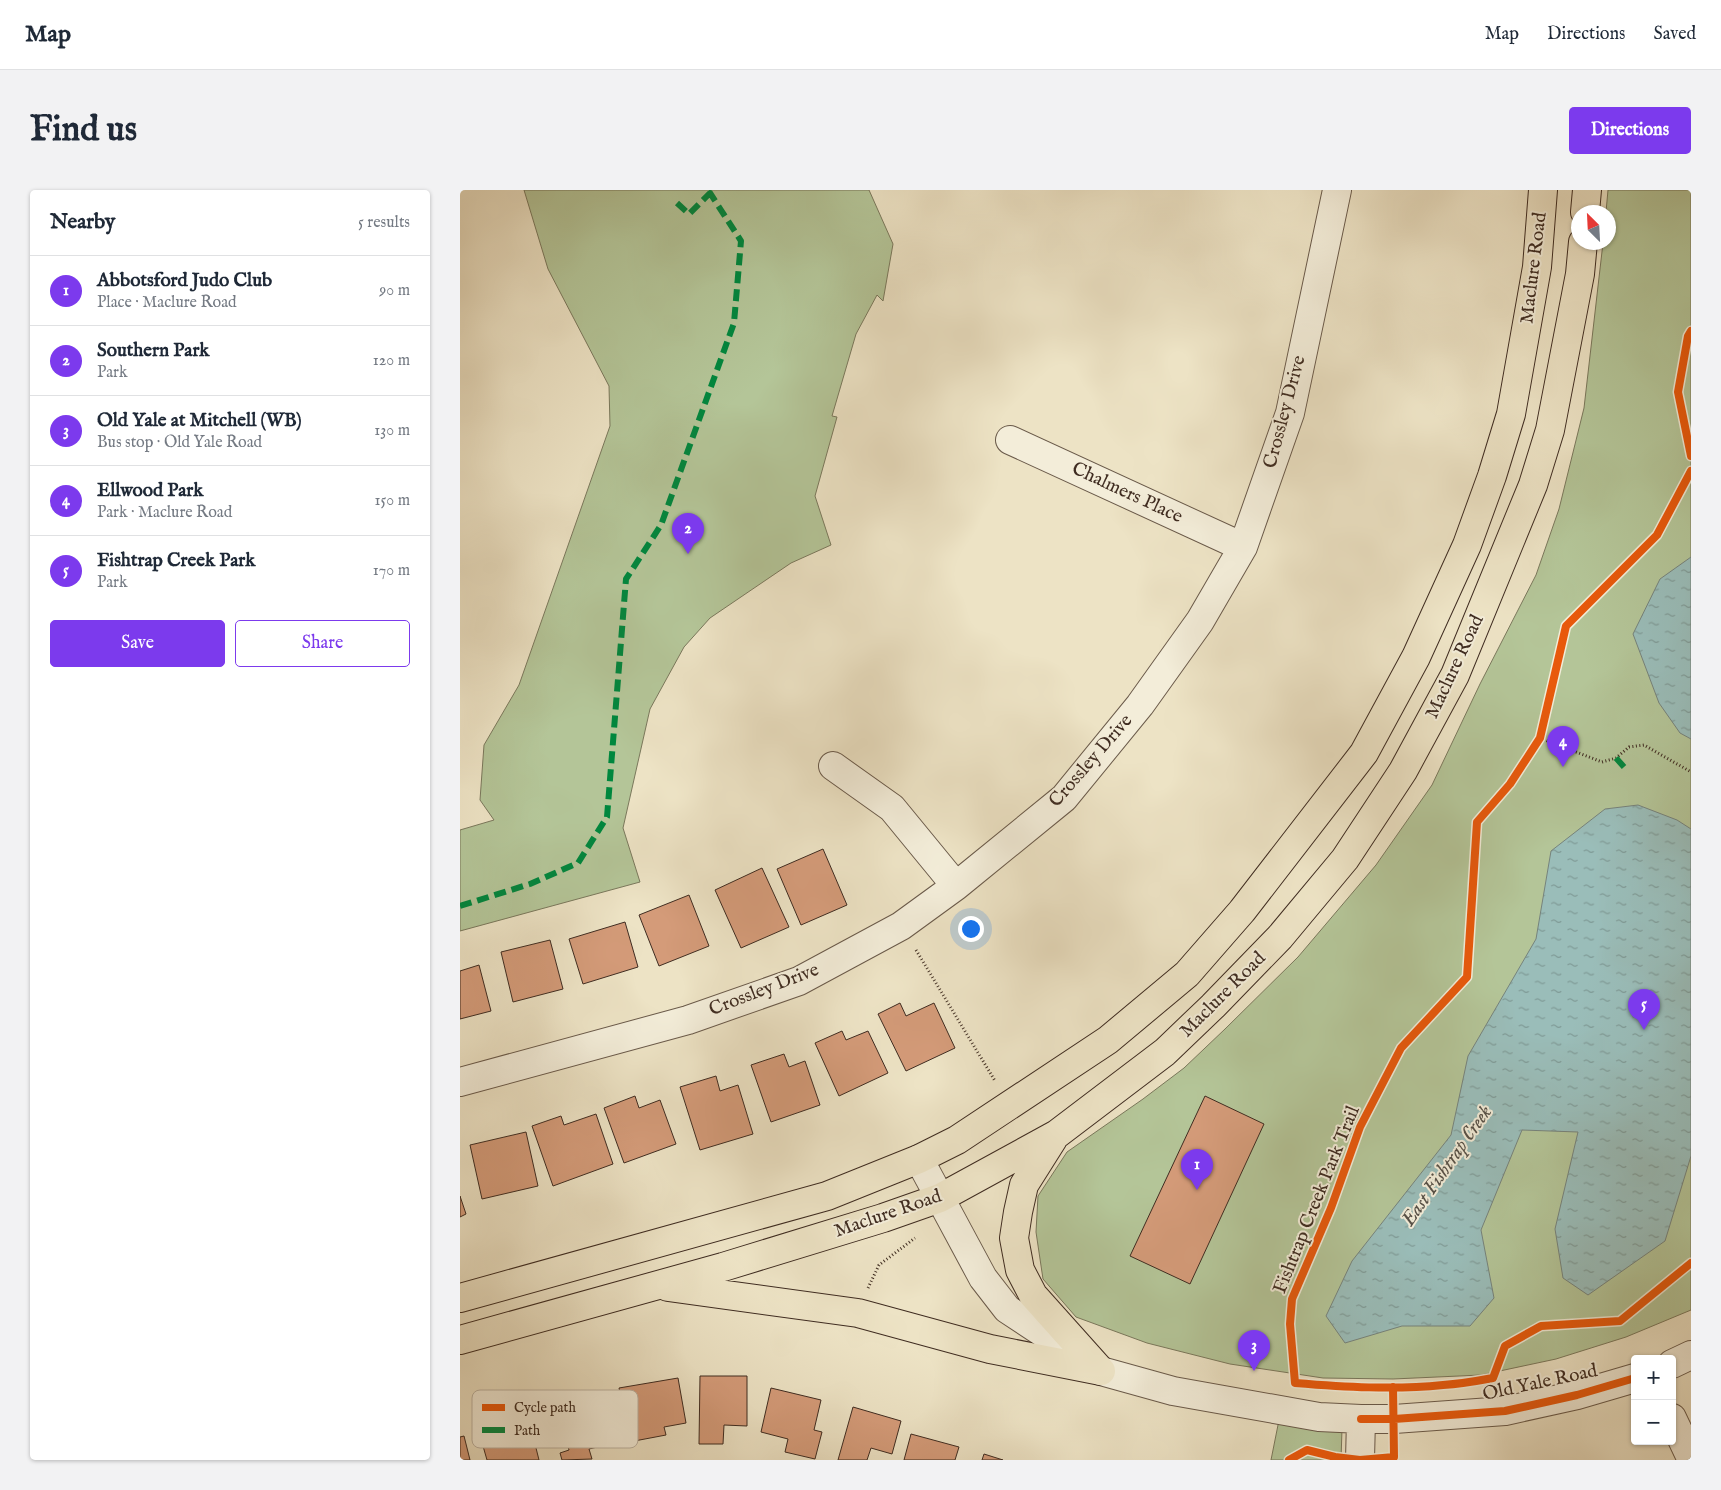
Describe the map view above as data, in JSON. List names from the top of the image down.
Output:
{
  "streets": {
    "main road": ["Maclure Road"],
    "street": ["Crossley Drive", "Chalmers Place", "Old Yale Road"],
    "cycle path": ["Fishtrap Creek Park Trail"]
  },
  "crossings": [
    ["Maclure Road", "Old Yale Road"],
    ["Crossley Drive", "Chalmers Place"]
  ],
  "water": ["East Fishtrap Creek"],
  "legend": ["Cycle path", "Path"],
  "north": "top left",
  "page": {
    "header": "Map",
    "nav": ["Map", "Directions", "Saved"],
    "buttons": [
      "Directions",
      ["Save", "Share"]
    ],
    "title": "Find us",
    "heading": ["Nearby", "5 results"],
    "list": [
      {
        "mark": "1",
        "name": "Abbotsford Judo Club",
        "note": "Place · Maclure Road",
        "value": "90 m"
      },
      {
        "mark": "2",
        "name": "Southern Park",
        "note": "Park",
        "value": "120 m"
      },
      {
        "mark": "3",
        "name": "Old Yale at Mitchell (WB)",
        "note": "Bus stop · Old Yale Road",
        "value": "130 m"
      },
      {
        "mark": "4",
        "name": "Ellwood Park",
        "note": "Park · Maclure Road",
        "value": "150 m"
      },
      {
        "mark": "5",
        "name": "Fishtrap Creek Park",
        "note": "Park",
        "value": "170 m"
      }
    ],
    "pins": [
      "2",
      "4",
      "5",
      "1",
      "3"
    ],
    "map_buttons": ["+", "−"]
  }
}
